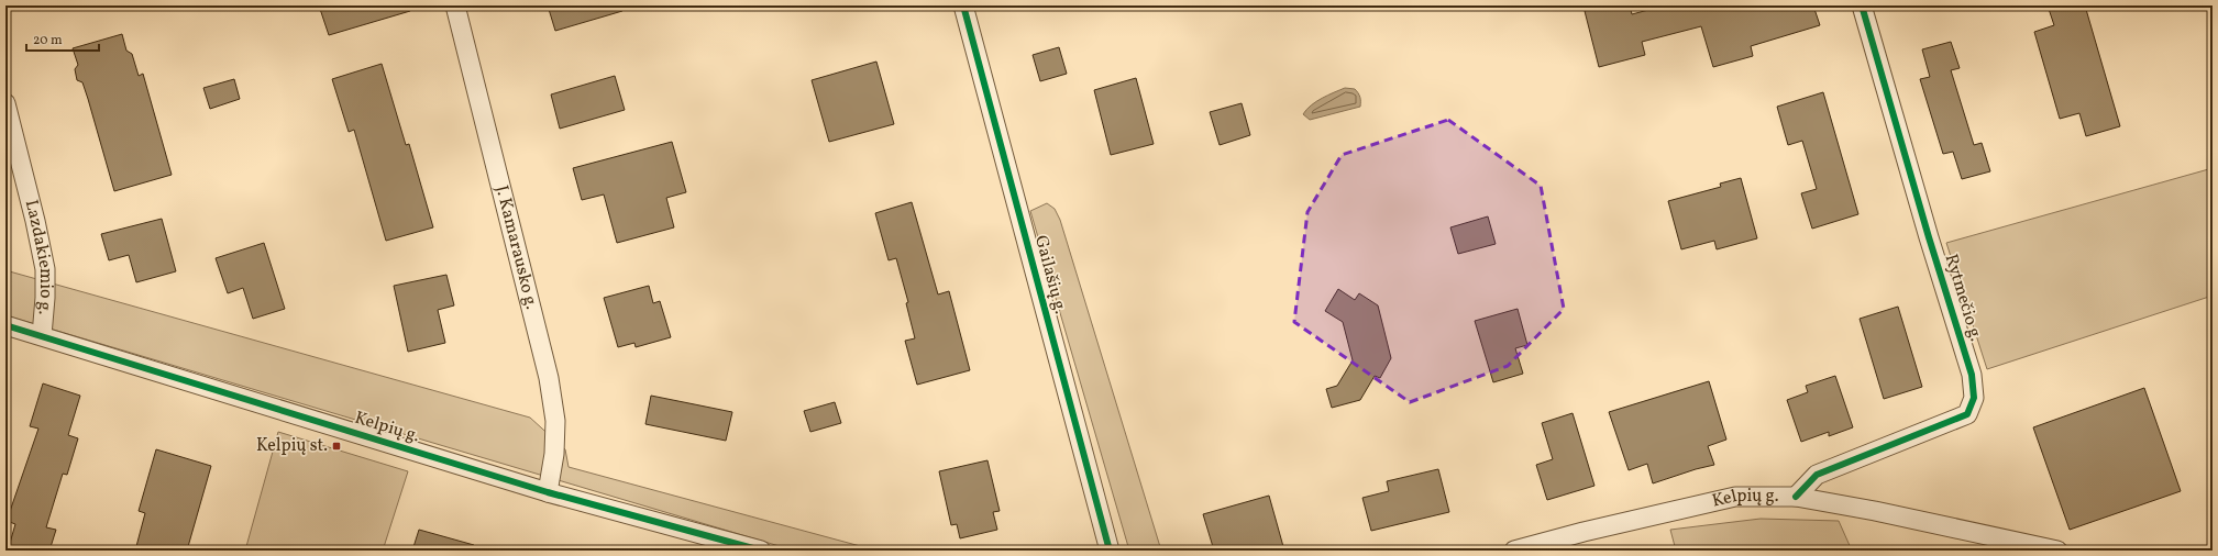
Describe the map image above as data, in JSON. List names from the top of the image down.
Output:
{
  "streets": {
    "street": [
      "J. Kamarausko g.",
      "Lazdakiemio g.",
      "Gailašių g.",
      "Rytmečio g.",
      "Kelpių g."
    ]
  },
  "crossings": [
    ["J. Kamarausko g.", "Kelpių g."],
    ["Lazdakiemio g.", "Kelpių g."],
    ["Rytmečio g.", "Kelpių g."]
  ],
  "places": {
    "transit": ["Kelpių st."]
  },
  "scale_bar": "20 m"
}
